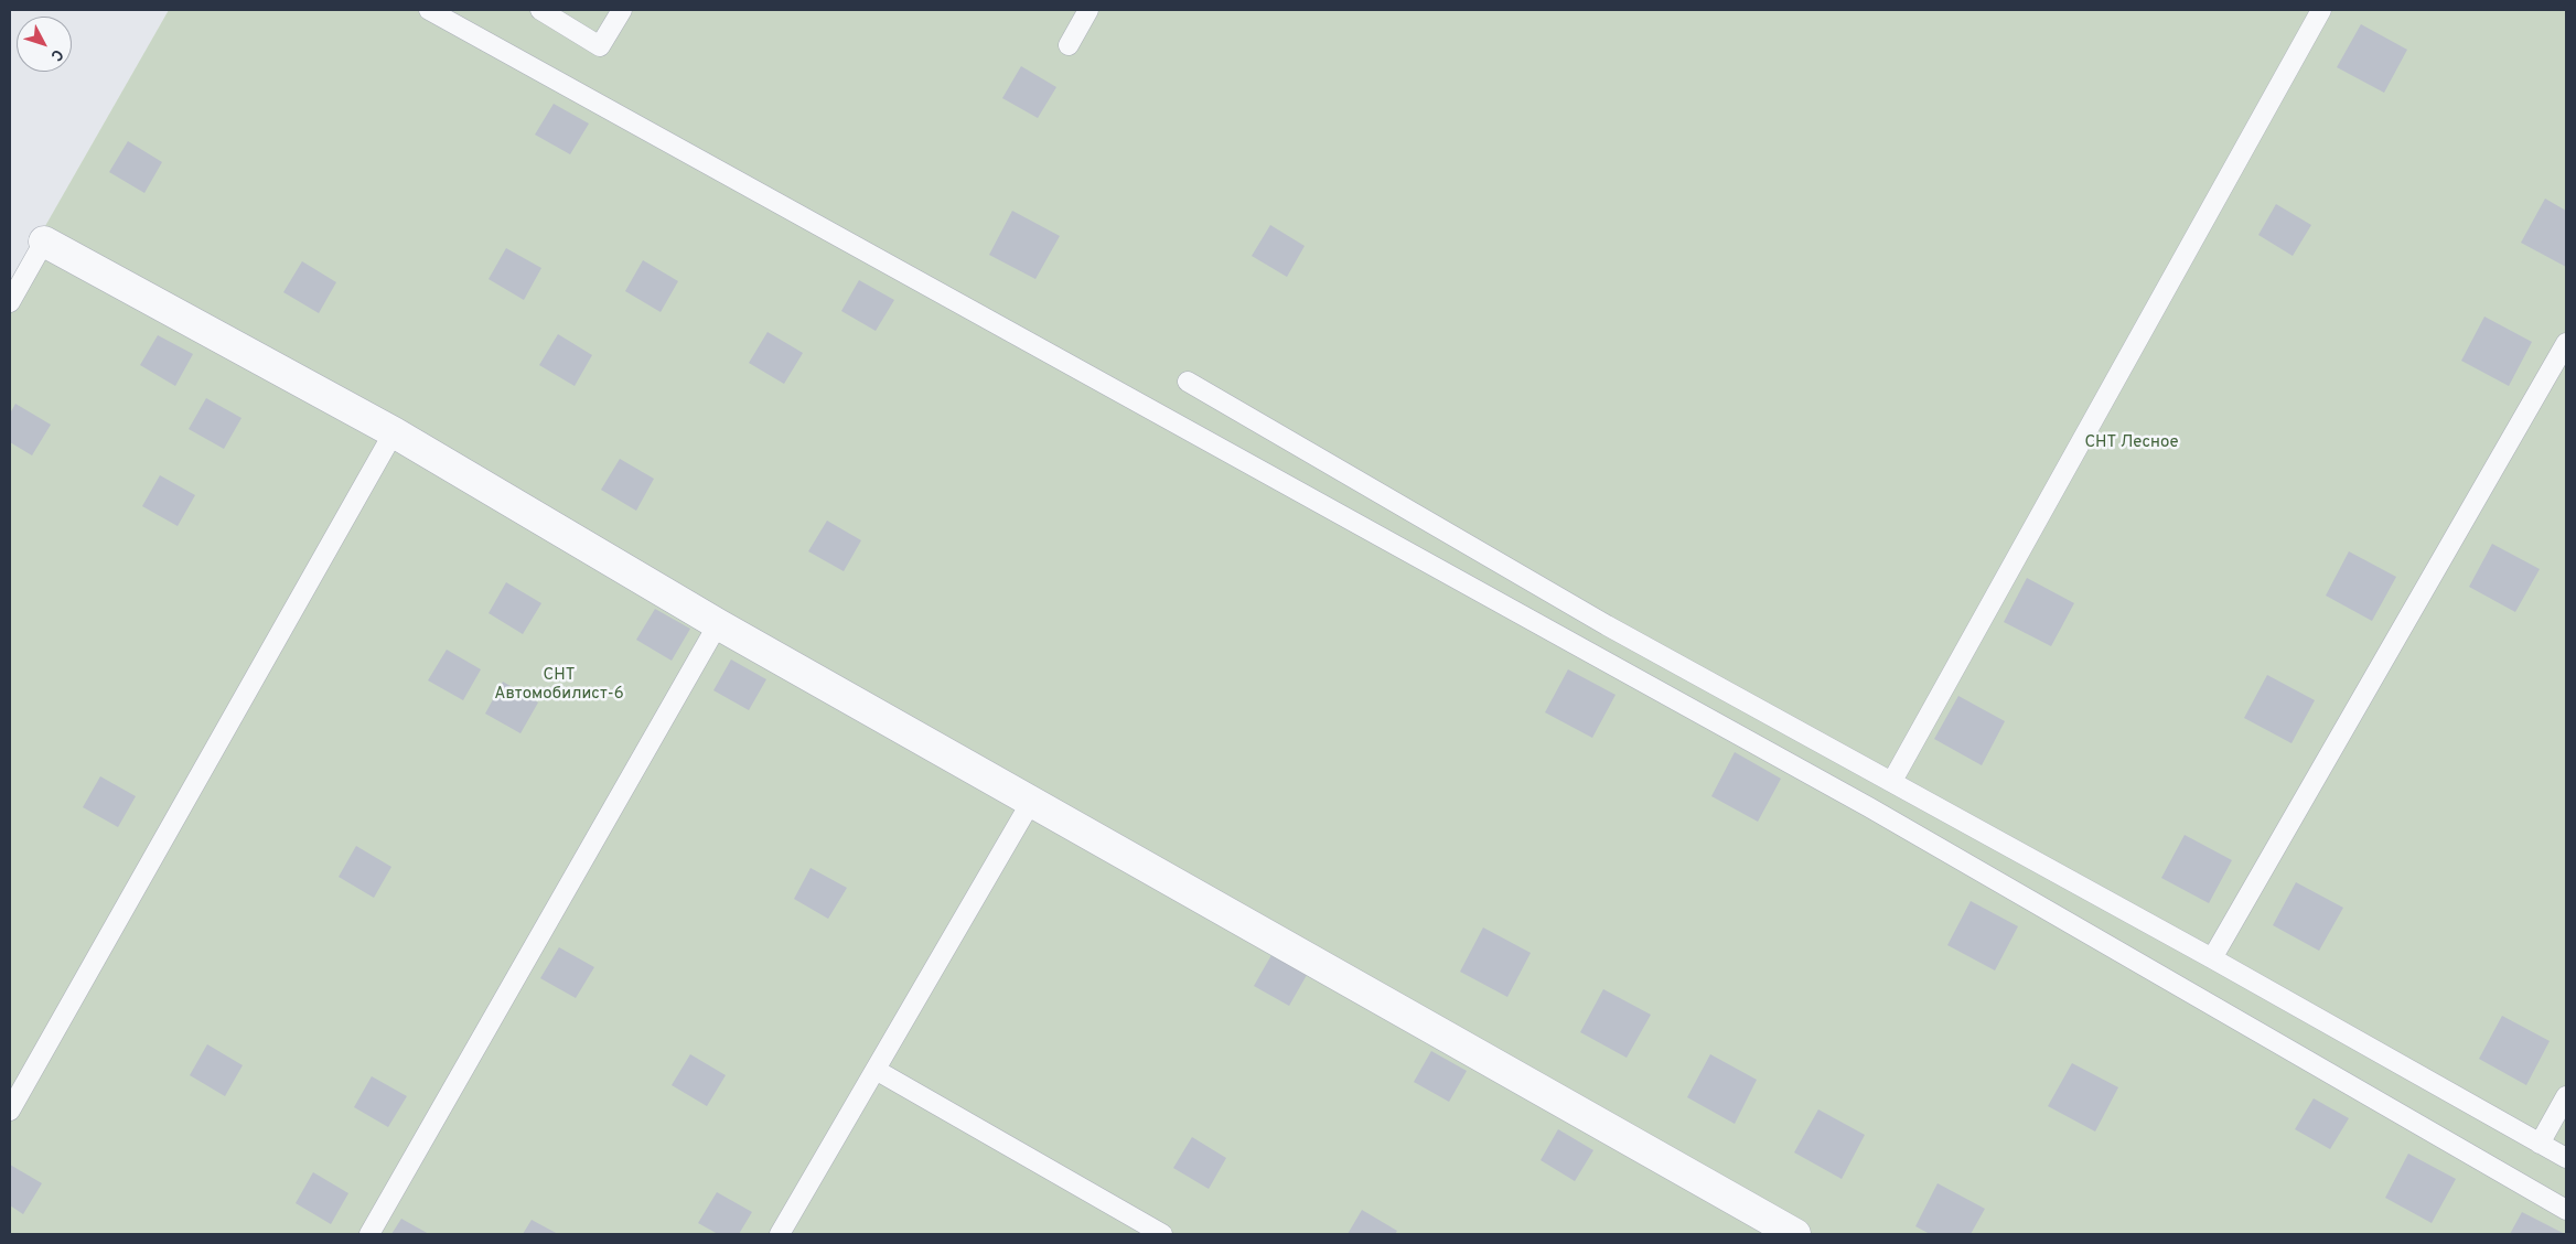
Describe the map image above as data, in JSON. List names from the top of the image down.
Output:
{
  "parks": ["СНТ Лесное", "СНТ Автомобилист-6"],
  "north": "bottom right"
}
